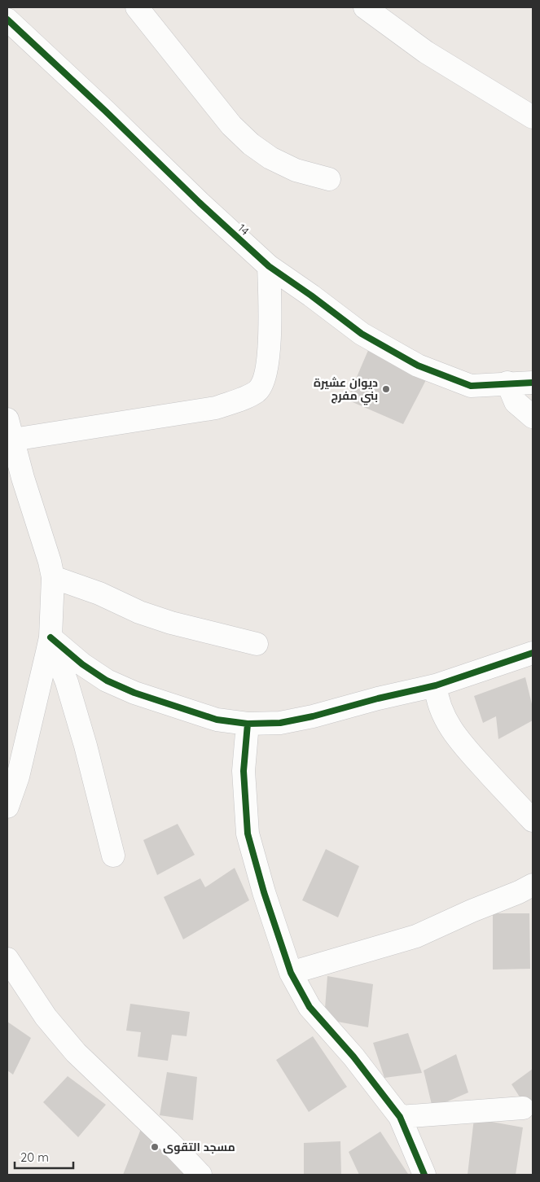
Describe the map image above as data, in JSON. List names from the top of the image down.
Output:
{
  "streets": {
    "street": ["14"]
  },
  "places": ["ديوان عشيرة بني مفرج", "مسجد التقوى"],
  "scale_bar": "20 m"
}
